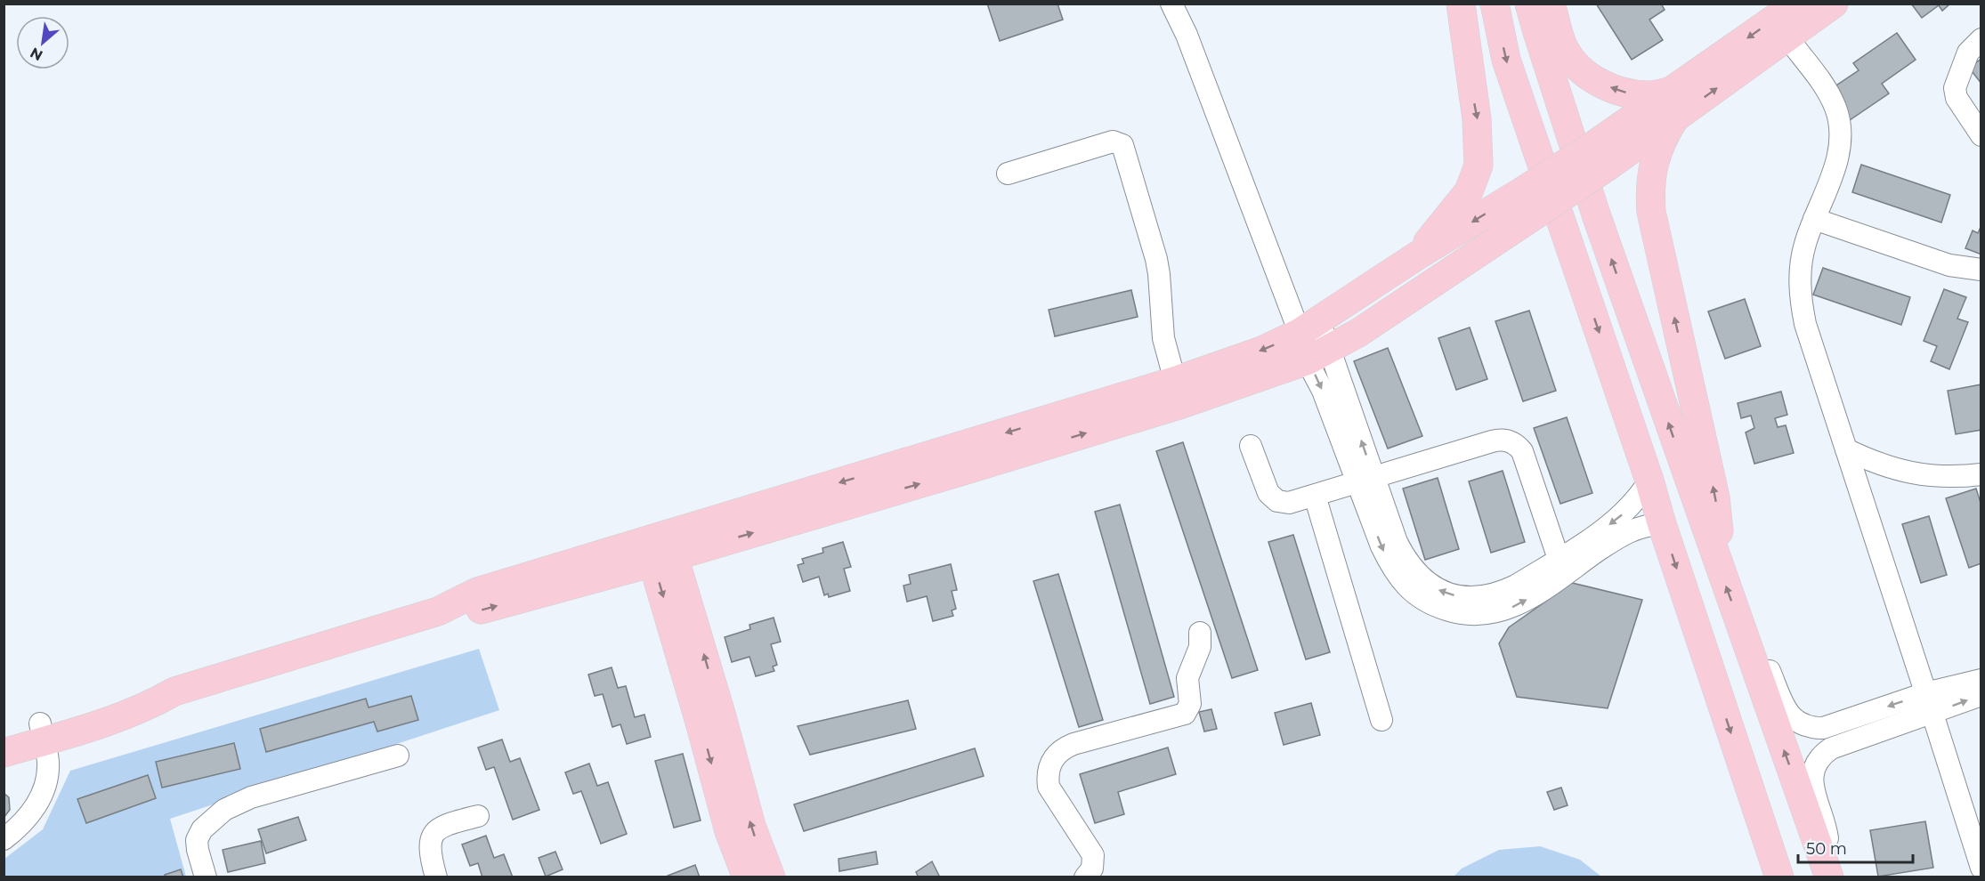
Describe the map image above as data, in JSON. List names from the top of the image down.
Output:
{
  "scale_bar": "50 m",
  "north": "bottom left"
}
